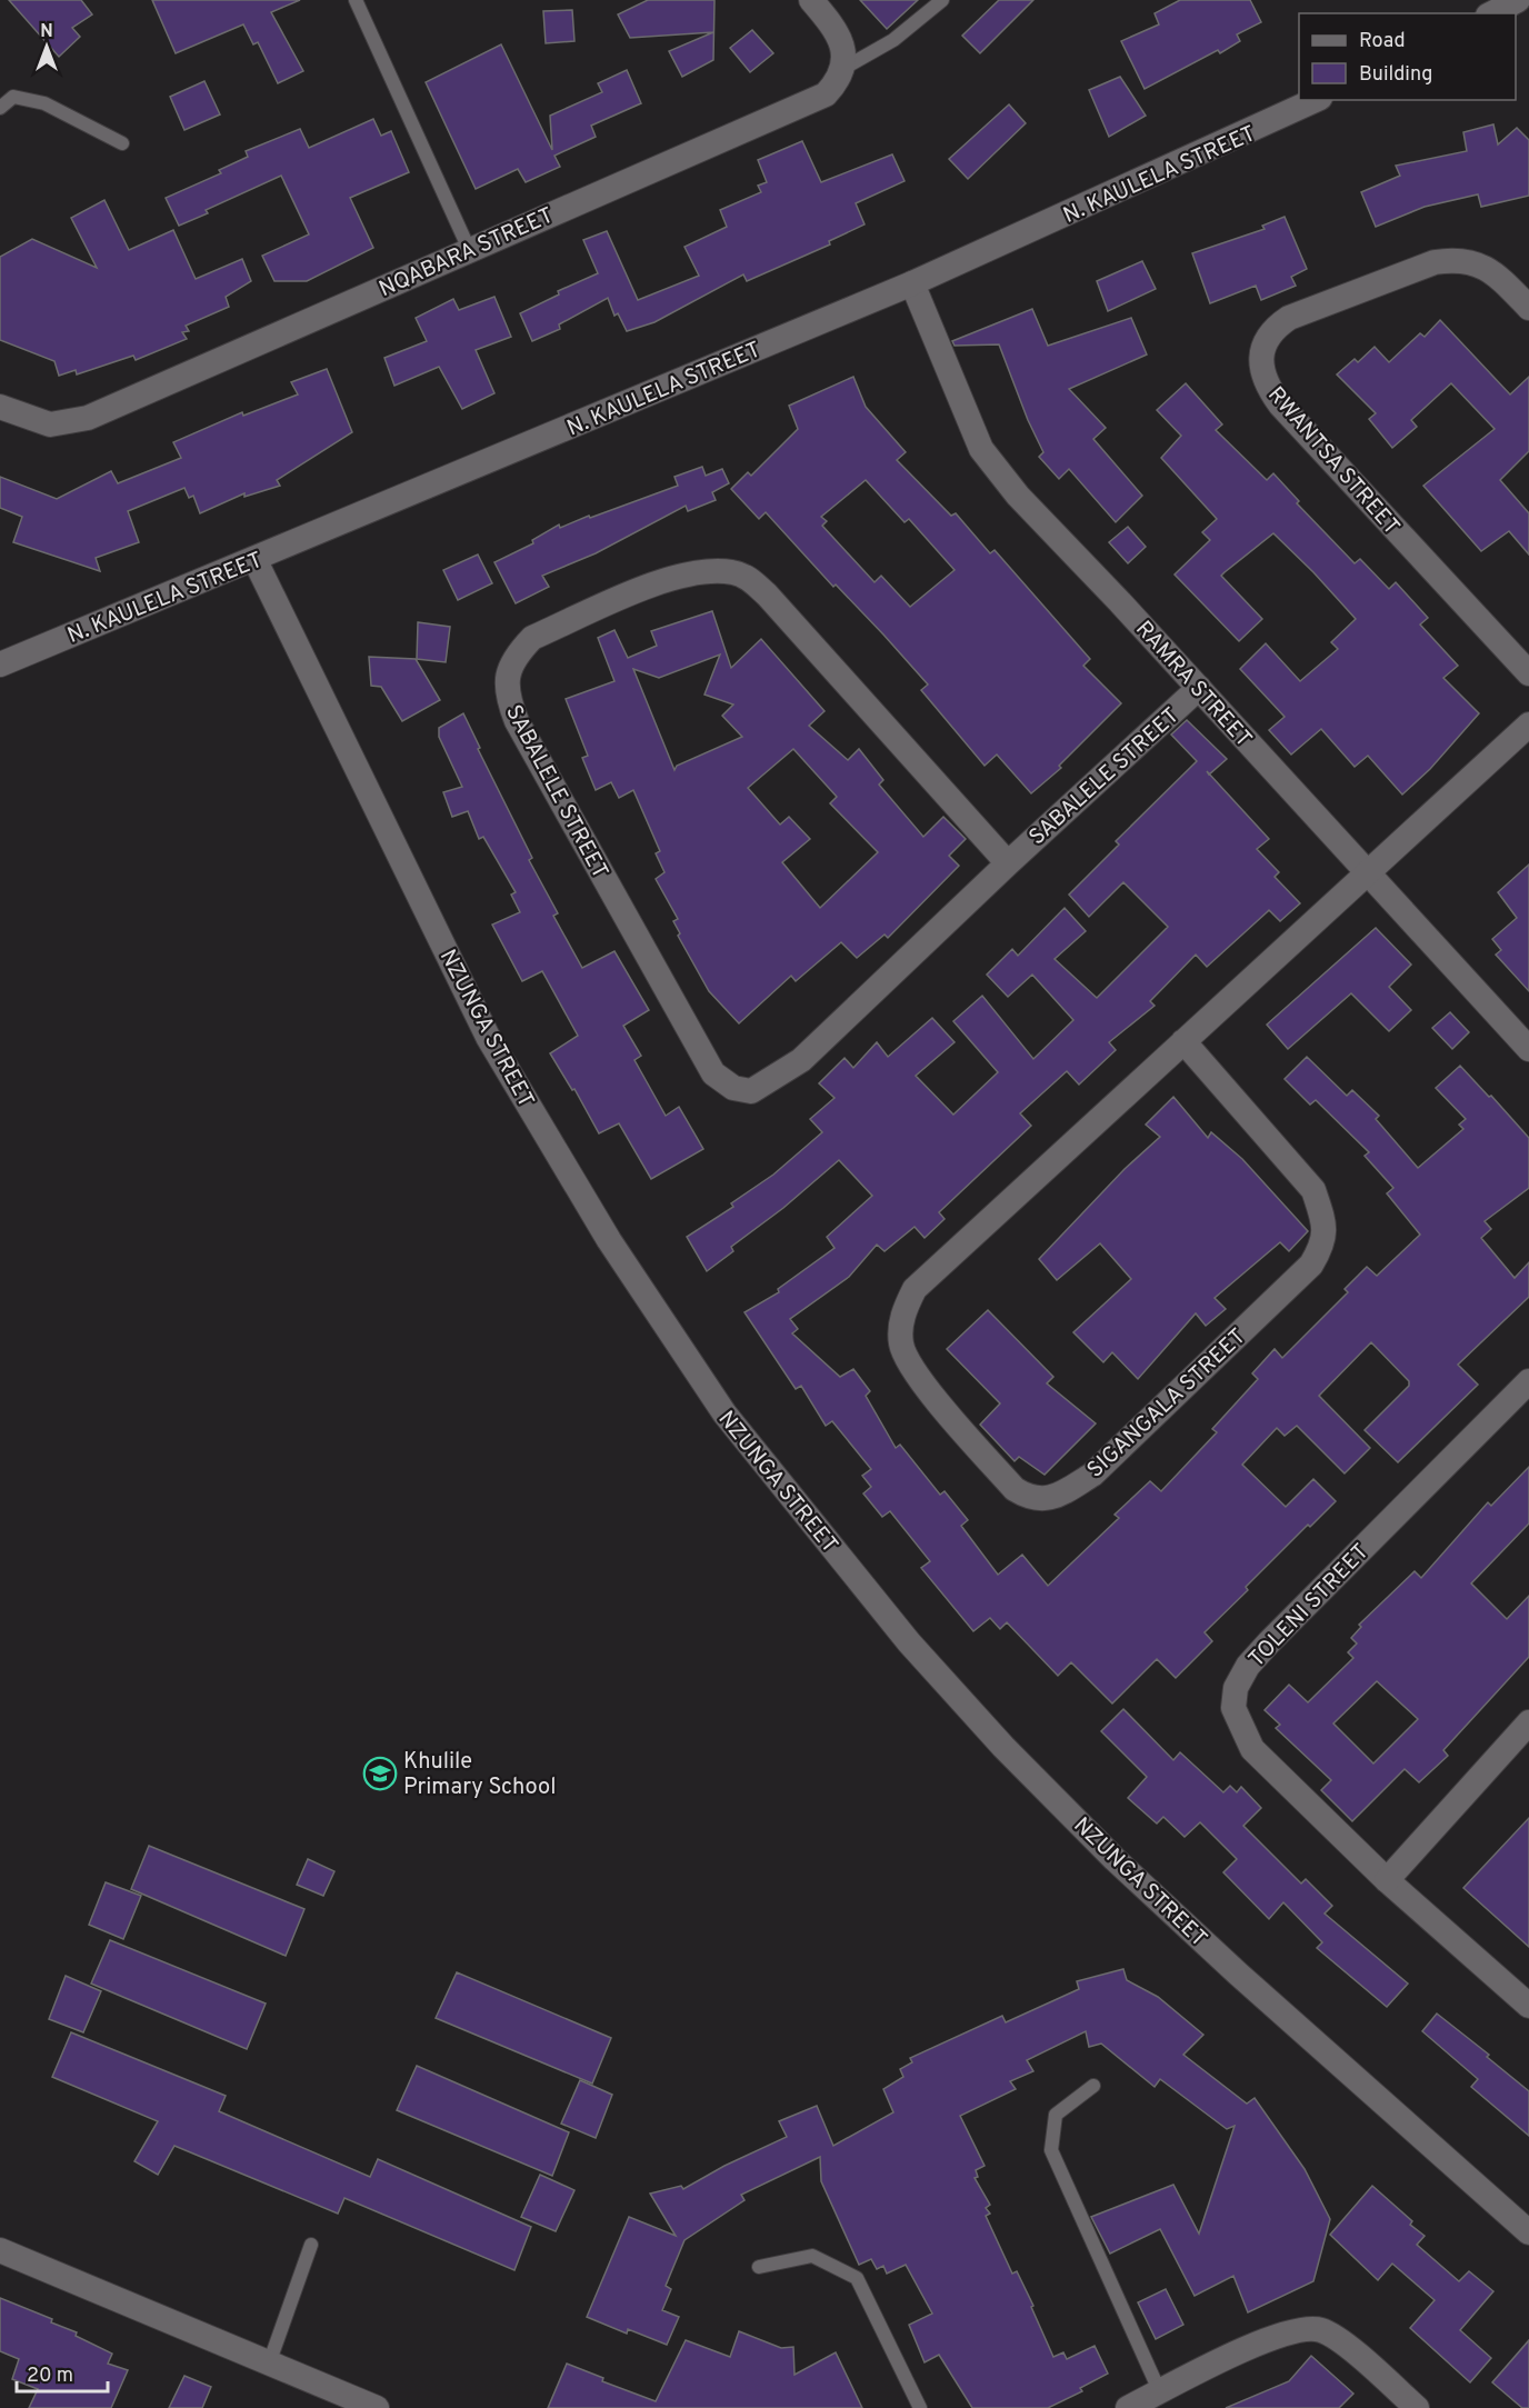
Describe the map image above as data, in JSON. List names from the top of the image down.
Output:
{
  "streets": {
    "street": [
      "N. KAULELA STREET",
      "NQABARA STREET",
      "RWANTSA STREET",
      "RAMRA STREET",
      "SABALELE STREET",
      "NZUNGA STREET",
      "SIGANGALA STREET",
      "TOLENI STREET"
    ]
  },
  "crossings": [
    ["N. KAULELA STREET", "RAMRA STREET"],
    ["N. KAULELA STREET", "NZUNGA STREET"],
    ["RAMRA STREET", "SABALELE STREET"],
    ["RAMRA STREET", "SIGANGALA STREET"]
  ],
  "places": {
    "school or university": ["Khulile Primary School"]
  },
  "legend": ["Road", "Building"],
  "scale_bar": "20 m",
  "north": "top"
}
